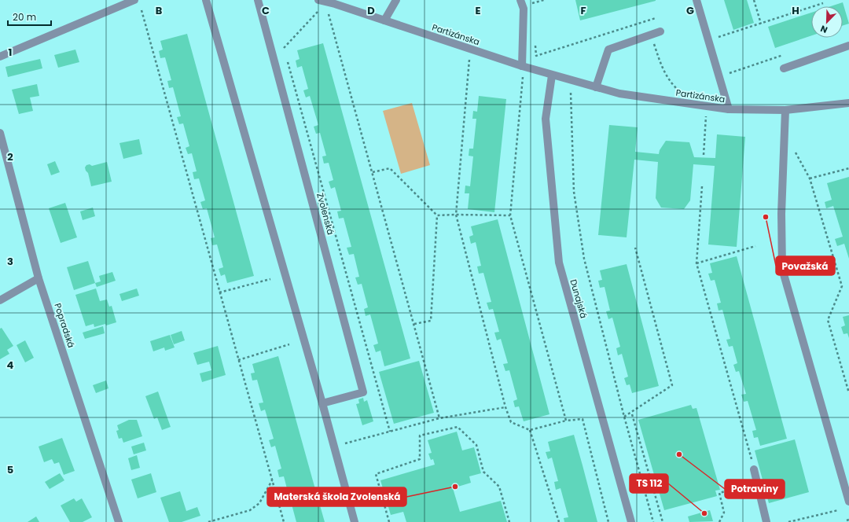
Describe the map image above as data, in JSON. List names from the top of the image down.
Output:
{
  "streets": {
    "street": [
      "Partizánska",
      "Zvolenská",
      "Dunajská",
      "Popradská"
    ]
  },
  "crossings": [
    ["Partizánska", "Dunajská"]
  ],
  "places": [
    "Považská",
    "Potraviny",
    "Materská škola Zvolenská",
    "TS 112"
  ],
  "scale_bar": "20 m",
  "north": "bottom left",
  "grid": {
    "columns": [
      "B",
      "C",
      "D",
      "E",
      "F",
      "G",
      "H"
    ],
    "rows": [
      "1",
      "2",
      "3",
      "4",
      "5"
    ]
  }
}
